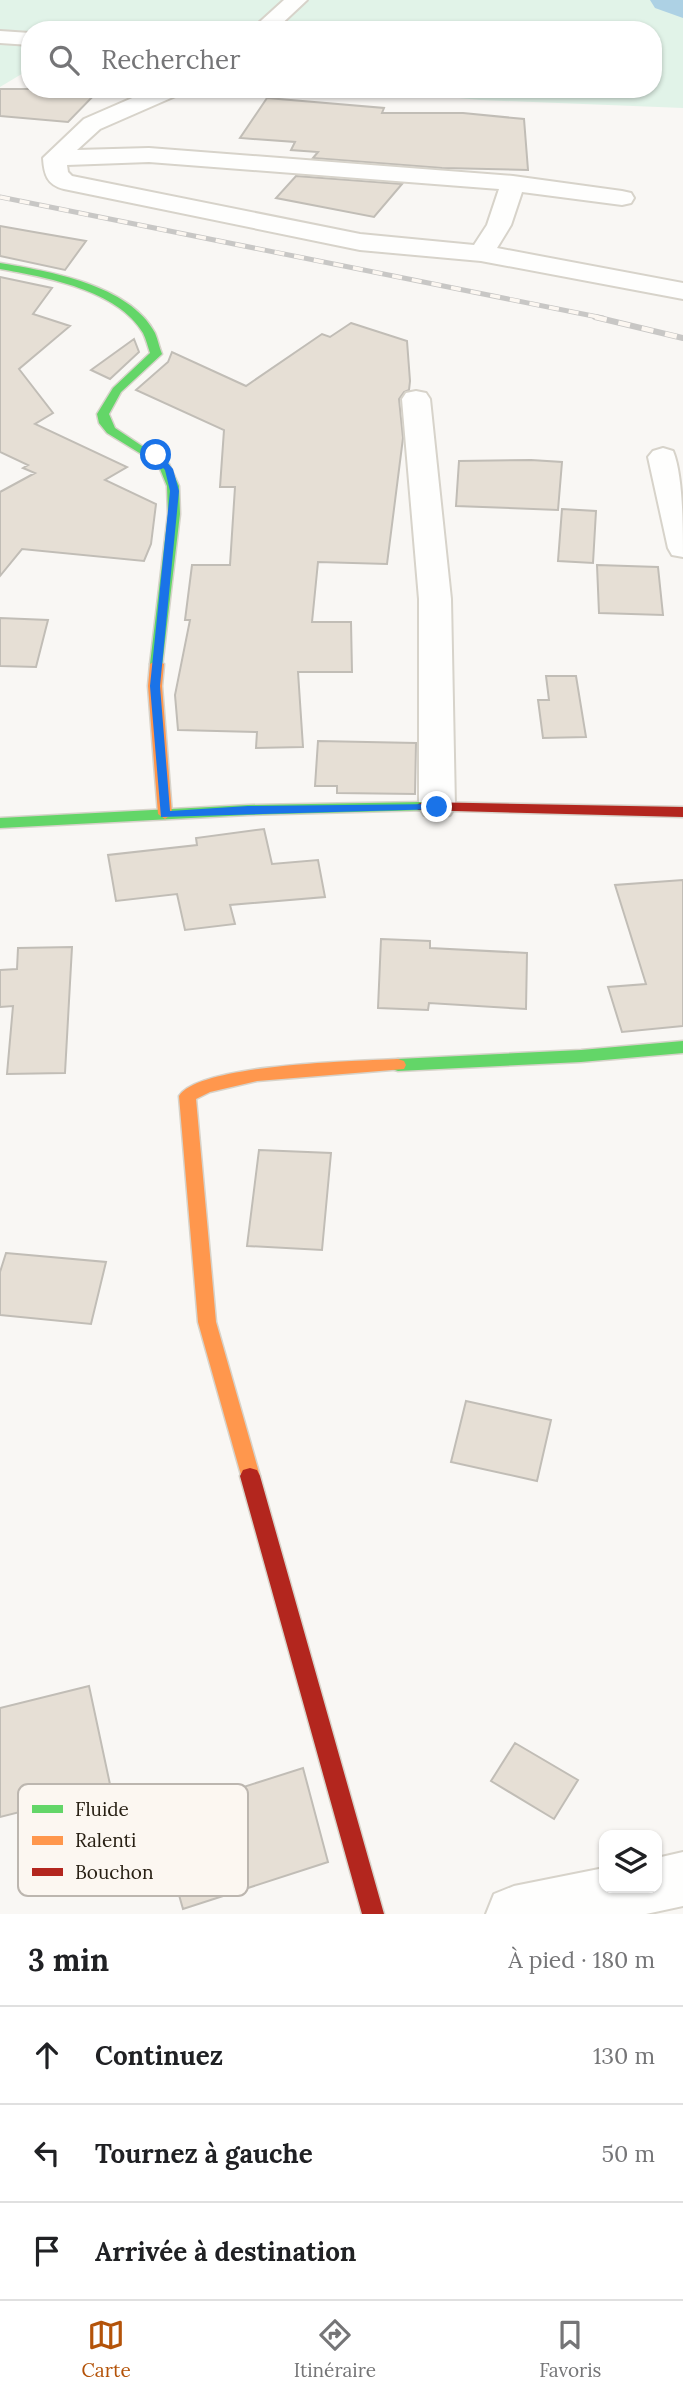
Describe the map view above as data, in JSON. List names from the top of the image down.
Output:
{
  "legend": ["Fluide", "Ralenti", "Bouchon"],
  "page": {
    "search": "Rechercher",
    "heading": ["3 min", "À pied · 180 m"],
    "list": [
      ["Continuez", "130 m"],
      ["Tournez à gauche", "50 m"],
      "Arrivée à destination"
    ],
    "nav": ["Carte", "Itinéraire", "Favoris"]
  }
}
